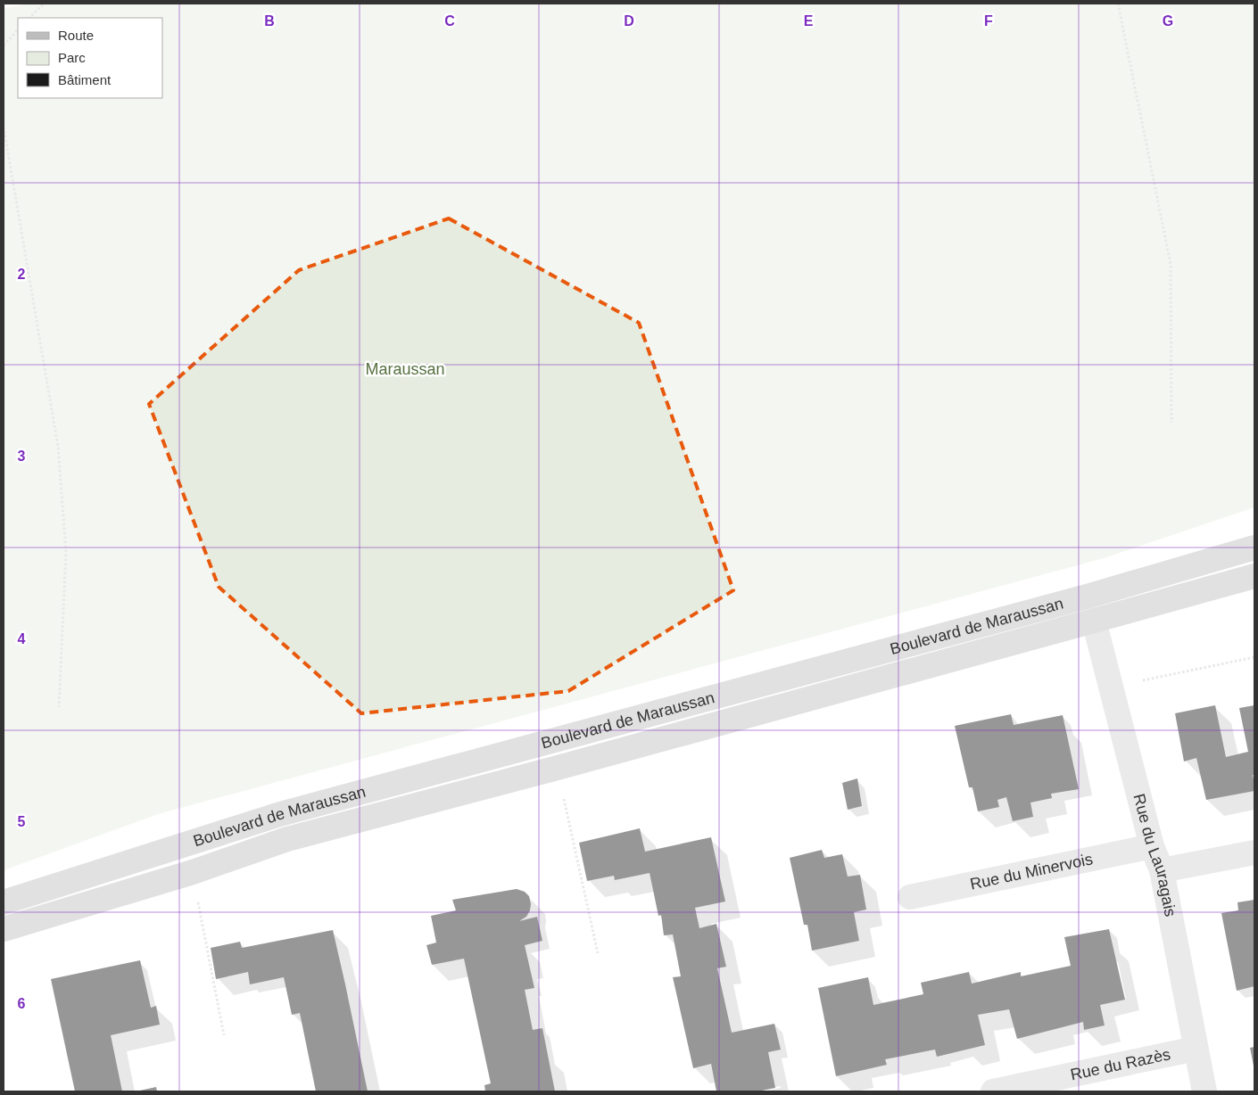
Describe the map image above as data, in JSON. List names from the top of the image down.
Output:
{
  "streets": {
    "main road": ["Boulevard de Maraussan"],
    "street": ["Rue du Lauragais", "Rue du Minervois", "Rue du Razès"]
  },
  "crossings": [
    ["Boulevard de Maraussan", "Rue du Lauragais"],
    ["Rue du Lauragais", "Rue du Minervois"],
    ["Rue du Lauragais", "Rue du Razès"]
  ],
  "parks": ["Maraussan"],
  "legend": ["Route", "Parc", "Bâtiment"],
  "grid": {
    "columns": [
      "B",
      "C",
      "D",
      "E",
      "F",
      "G"
    ],
    "rows": [
      "2",
      "3",
      "4",
      "5",
      "6"
    ]
  }
}
